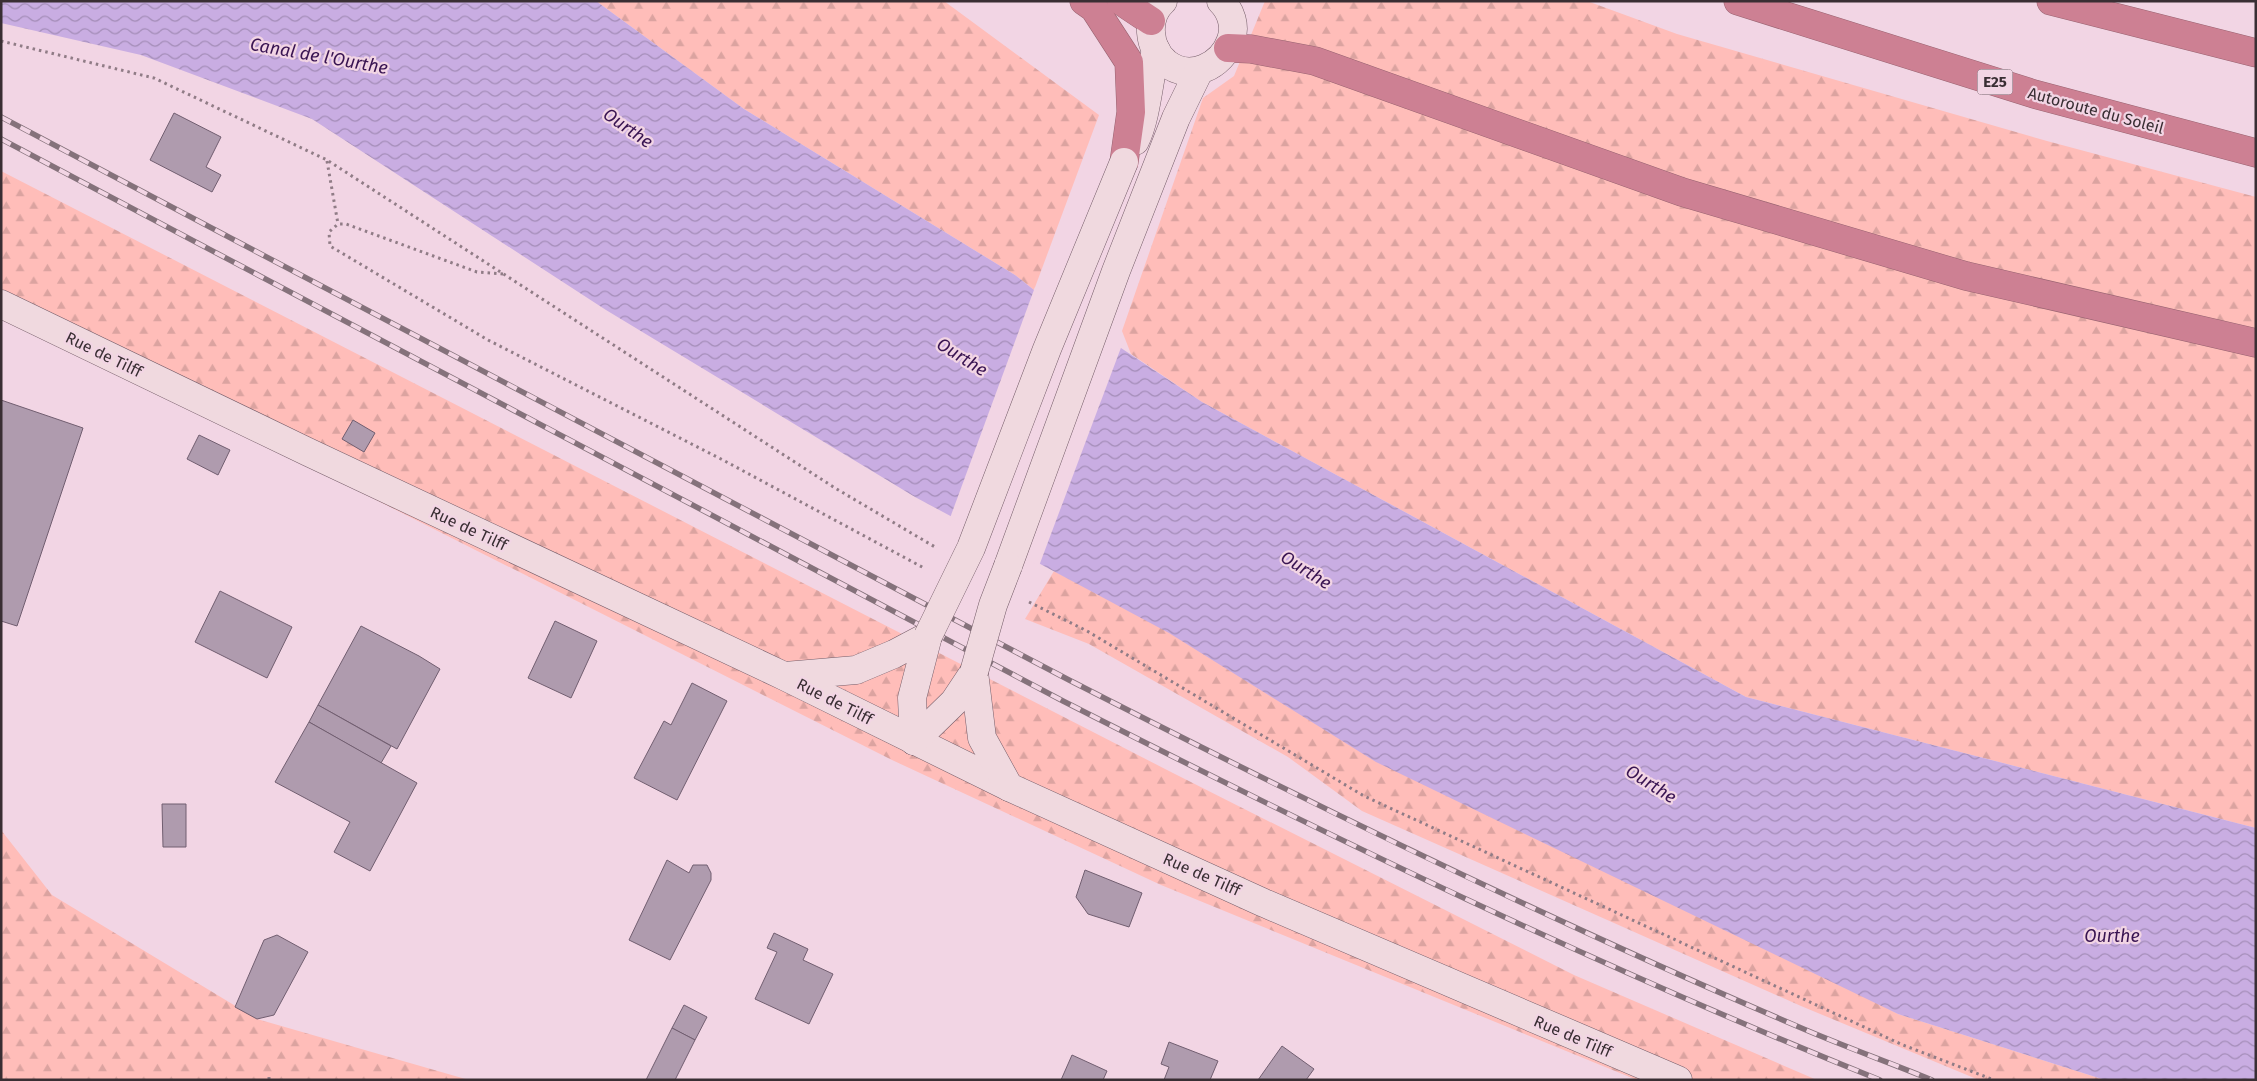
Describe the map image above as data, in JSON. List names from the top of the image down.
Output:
{
  "streets": {
    "highway": ["E25", "Autoroute du Soleil"],
    "main road": ["Rue de Tilff"]
  },
  "water": ["Canal de l'Ourthe", "Ourthe"]
}
